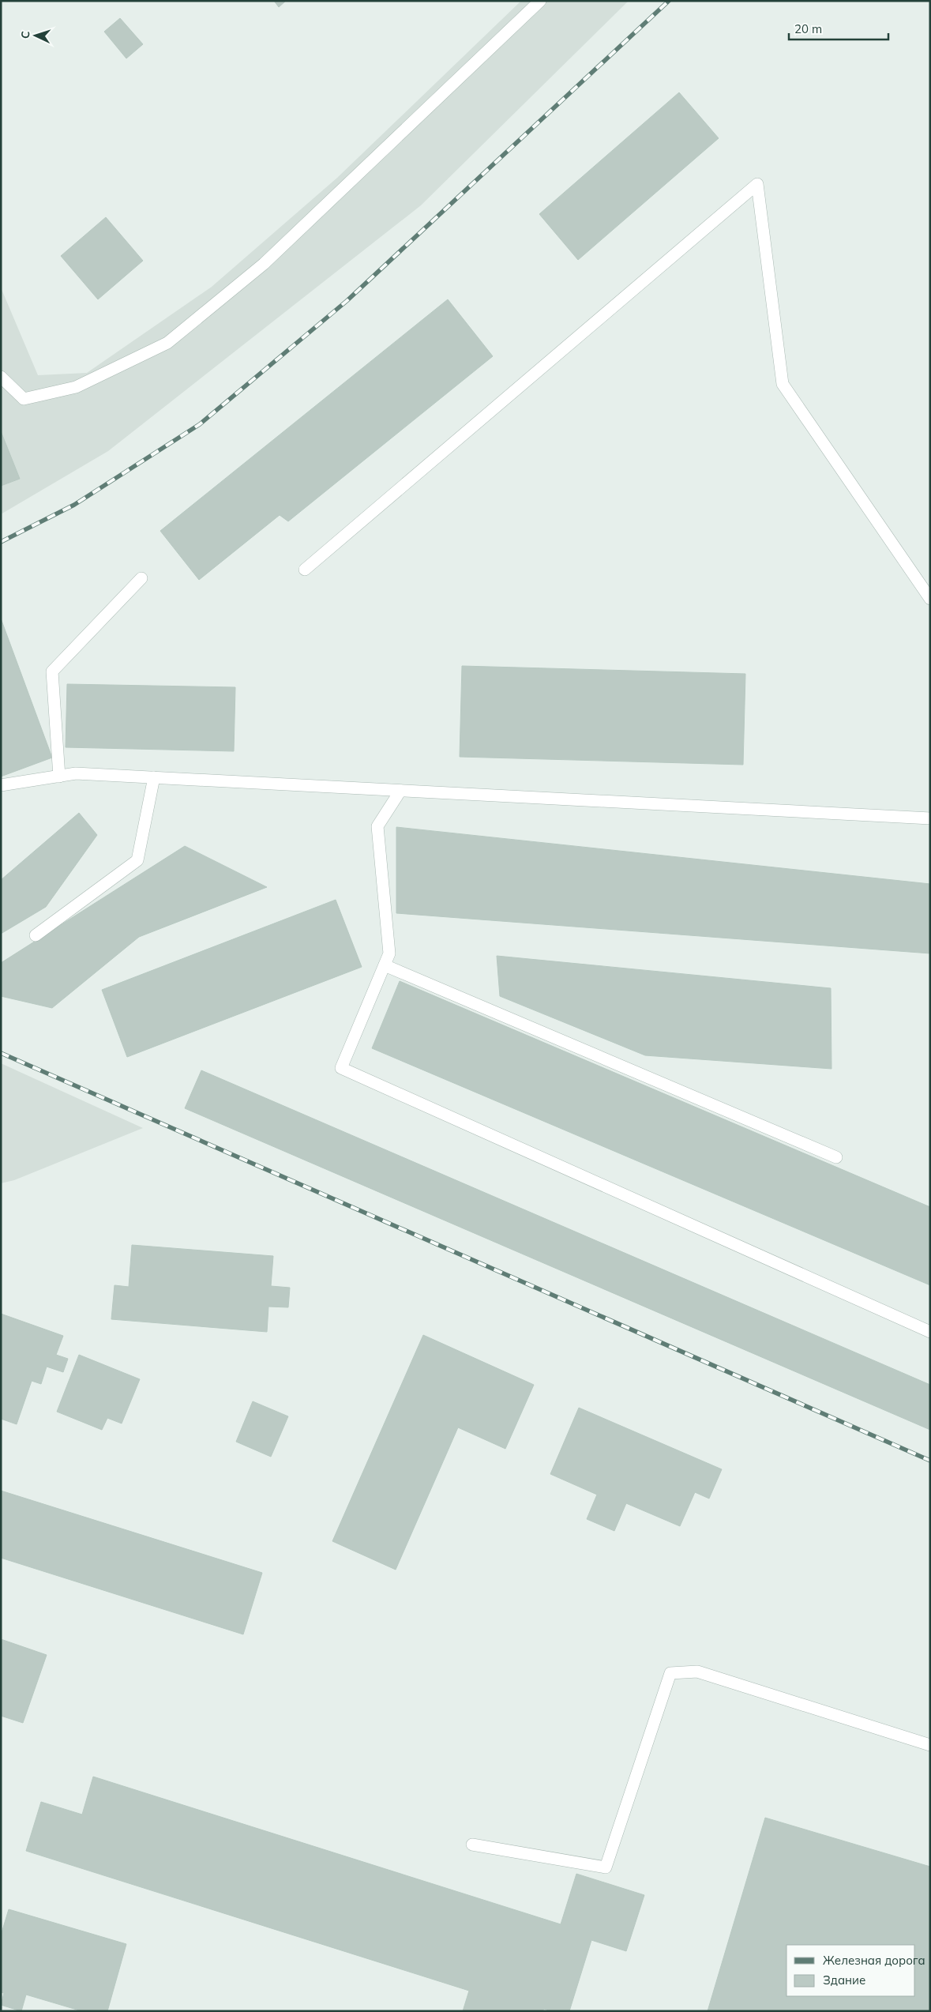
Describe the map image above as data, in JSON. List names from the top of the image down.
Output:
{
  "legend": ["Железная дорога", "Здание"],
  "scale_bar": "20 m",
  "north": "left"
}
